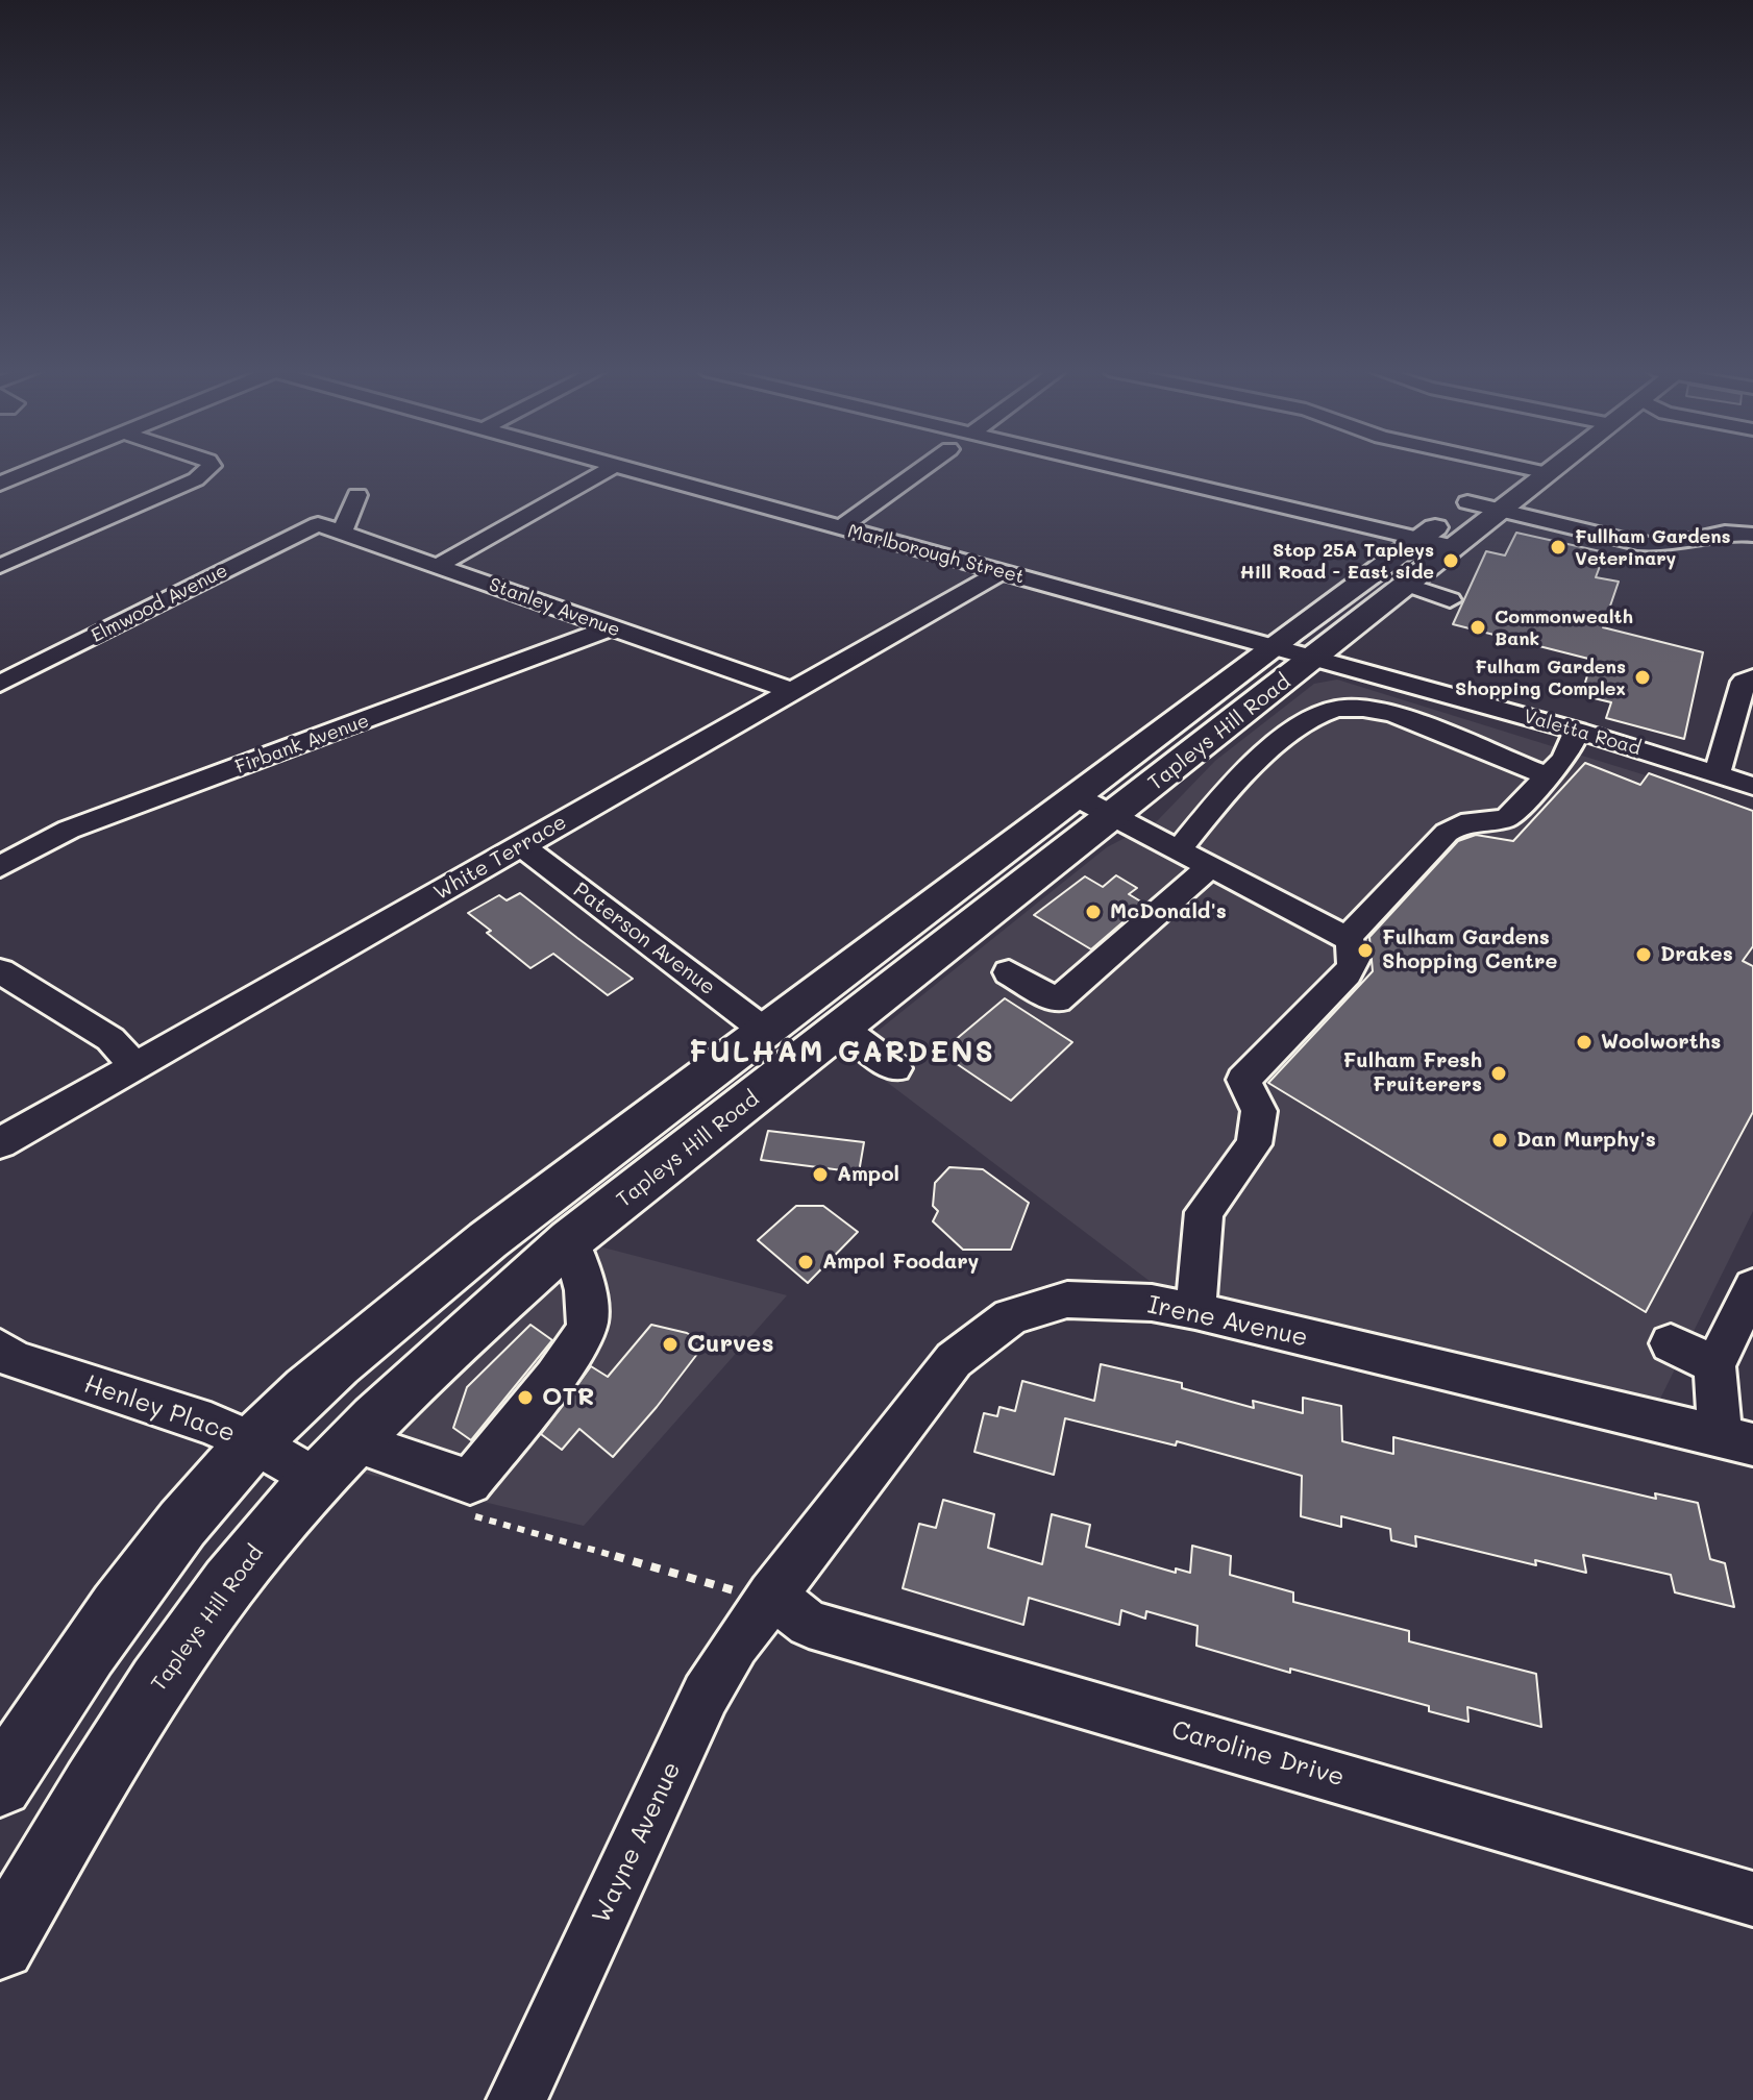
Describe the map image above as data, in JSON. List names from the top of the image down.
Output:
{
  "streets": {
    "main road": ["Tapleys Hill Road"],
    "street": [
      "Marlborough Street",
      "Elmwood Avenue",
      "Stanley Avenue",
      "Valetta Road",
      "Firbank Avenue",
      "White Terrace",
      "Paterson Avenue",
      "Irene Avenue",
      "Henley Place",
      "Caroline Drive",
      "Wayne Avenue"
    ]
  },
  "crossings": [
    ["Marlborough Street", "Tapleys Hill Road"],
    ["Marlborough Street", "Valetta Road"],
    ["Marlborough Street", "White Terrace"],
    ["Elmwood Avenue", "Stanley Avenue"],
    ["Stanley Avenue", "Firbank Avenue"],
    ["Stanley Avenue", "White Terrace"],
    ["Tapleys Hill Road", "Valetta Road"],
    ["Tapleys Hill Road", "Paterson Avenue"],
    ["Tapleys Hill Road", "Henley Place"],
    ["White Terrace", "Paterson Avenue"],
    ["Irene Avenue", "Caroline Drive"],
    ["Irene Avenue", "Wayne Avenue"],
    ["Caroline Drive", "Wayne Avenue"]
  ],
  "districts": ["FULHAM GARDENS"],
  "places": [
    "Fullham Gardens Veterinary",
    "Stop 25A Tapleys Hill Road - East side",
    "Commonwealth Bank",
    "Fulham Gardens Shopping Complex",
    "McDonald's",
    "Fulham Gardens Shopping Centre",
    "Drakes",
    "Woolworths",
    "Fulham Fresh Fruiterers",
    "Dan Murphy's",
    "Ampol",
    "Ampol Foodary",
    "Curves",
    "OTR"
  ]
}
